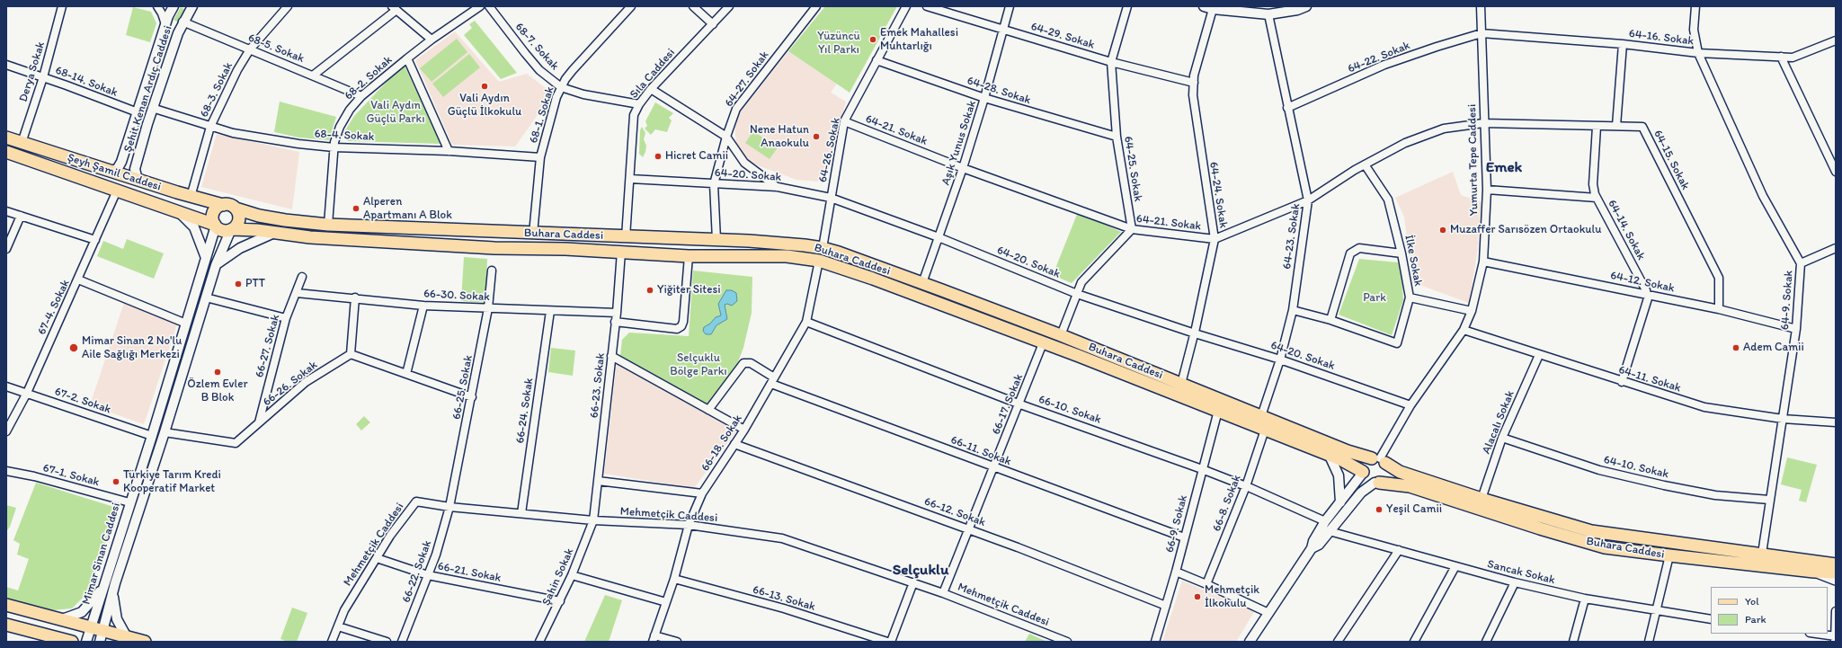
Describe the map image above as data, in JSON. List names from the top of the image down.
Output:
{
  "streets": {
    "main road": ["Şeyh Şamil Caddesi", "Buhara Caddesi"],
    "street": [
      "64-29. Sokak",
      "64-16. Sokak",
      "68-7. Sokak",
      "68-5. Sokak",
      "64-22. Sokak",
      "Derya Sokak",
      "Sıla Caddesi",
      "68-2. Sokak",
      "64-27. Sokak",
      "68-14. Sokak",
      "Şehit Kenan Ardıç Caddesi",
      "68-3. Sokak",
      "64-28. Sokak",
      "68-1. Sokak",
      "64-21. Sokak",
      "68-4. Sokak",
      "Aşık Yunus Sokak",
      "64-26. Sokak",
      "Yumurta Tepe Caddesi",
      "64-15. Sokak",
      "64-25. Sokak",
      "64-20. Sokak",
      "64-24. Sokak",
      "64-14. Sokak",
      "64-23. Sokak",
      "İlke Sokak",
      "64-12. Sokak",
      "66-30. Sokak",
      "64-9. Sokak",
      "67-4. Sokak",
      "66-27. Sokak",
      "64-11. Sokak",
      "66-26. Sokak",
      "66-23. Sokak",
      "66-25. Sokak",
      "67-2. Sokak",
      "66-17. Sokak",
      "66-10. Sokak",
      "66-24. Sokak",
      "Alacalı Sokak",
      "66-18. Sokak",
      "66-11. Sokak",
      "64-10. Sokak",
      "67-1. Sokak",
      "66-8. Sokak",
      "66-12. Sokak",
      "Mehmetçik Caddesi",
      "66-9. Sokak",
      "Mimar Sinan Caddesi",
      "66-22. Sokak",
      "66-21. Sokak",
      "Sancak Sokak",
      "Şahin Sokak",
      "66-13. Sokak"
    ]
  },
  "crossings": [
    ["64-29. Sokak", "Aşık Yunus Sokak"],
    ["64-29. Sokak", "64-25. Sokak"],
    ["64-29. Sokak", "64-24. Sokak"],
    ["64-16. Sokak", "64-22. Sokak"],
    ["64-16. Sokak", "Yumurta Tepe Caddesi"],
    ["64-16. Sokak", "64-9. Sokak"],
    ["68-7. Sokak", "Sıla Caddesi"],
    ["68-7. Sokak", "68-1. Sokak"],
    ["68-5. Sokak", "68-2. Sokak"],
    ["68-5. Sokak", "Şehit Kenan Ardıç Caddesi"],
    ["68-5. Sokak", "68-3. Sokak"],
    ["64-22. Sokak", "Yumurta Tepe Caddesi"],
    ["64-22. Sokak", "64-23. Sokak"],
    ["Derya Sokak", "68-14. Sokak"],
    ["Derya Sokak", "Şeyh Şamil Caddesi"],
    ["Sıla Caddesi", "64-20. Sokak"],
    ["Sıla Caddesi", "Buhara Caddesi"],
    ["68-2. Sokak", "68-4. Sokak"],
    ["68-2. Sokak", "Buhara Caddesi"],
    ["64-27. Sokak", "64-20. Sokak"],
    ["64-27. Sokak", "Buhara Caddesi"],
    ["68-14. Sokak", "Şehit Kenan Ardıç Caddesi"],
    ["Şehit Kenan Ardıç Caddesi", "68-4. Sokak"],
    ["Şehit Kenan Ardıç Caddesi", "Şeyh Şamil Caddesi"],
    ["68-3. Sokak", "68-4. Sokak"],
    ["68-3. Sokak", "Şeyh Şamil Caddesi"],
    ["64-28. Sokak", "Aşık Yunus Sokak"],
    ["64-28. Sokak", "64-26. Sokak"],
    ["64-28. Sokak", "64-25. Sokak"],
    ["68-1. Sokak", "68-4. Sokak"],
    ["68-1. Sokak", "Buhara Caddesi"],
    ["64-21. Sokak", "Aşık Yunus Sokak"],
    ["64-21. Sokak", "64-26. Sokak"],
    ["64-21. Sokak", "Yumurta Tepe Caddesi"],
    ["64-21. Sokak", "64-15. Sokak"],
    ["64-21. Sokak", "64-25. Sokak"],
    ["64-21. Sokak", "64-24. Sokak"],
    ["64-21. Sokak", "64-23. Sokak"],
    ["64-21. Sokak", "İlke Sokak"],
    ["Aşık Yunus Sokak", "64-20. Sokak"],
    ["Aşık Yunus Sokak", "Buhara Caddesi"],
    ["64-26. Sokak", "64-20. Sokak"],
    ["64-26. Sokak", "Buhara Caddesi"],
    ["Yumurta Tepe Caddesi", "64-15. Sokak"],
    ["Yumurta Tepe Caddesi", "64-20. Sokak"],
    ["Yumurta Tepe Caddesi", "Buhara Caddesi"],
    ["Yumurta Tepe Caddesi", "64-12. Sokak"],
    ["Yumurta Tepe Caddesi", "64-11. Sokak"],
    ["64-15. Sokak", "64-14. Sokak"],
    ["64-15. Sokak", "64-12. Sokak"],
    ["Şeyh Şamil Caddesi", "Buhara Caddesi"],
    ["Şeyh Şamil Caddesi", "67-4. Sokak"],
    ["Şeyh Şamil Caddesi", "Mimar Sinan Caddesi"],
    ["64-20. Sokak", "64-24. Sokak"],
    ["64-20. Sokak", "64-23. Sokak"],
    ["64-24. Sokak", "Buhara Caddesi"],
    ["64-14. Sokak", "64-12. Sokak"],
    ["Buhara Caddesi", "64-23. Sokak"],
    ["Buhara Caddesi", "64-9. Sokak"],
    ["Buhara Caddesi", "66-23. Sokak"],
    ["Buhara Caddesi", "66-17. Sokak"],
    ["Buhara Caddesi", "Alacalı Sokak"],
    ["Buhara Caddesi", "66-18. Sokak"],
    ["Buhara Caddesi", "66-8. Sokak"],
    ["Buhara Caddesi", "66-9. Sokak"],
    ["Buhara Caddesi", "Mimar Sinan Caddesi"],
    ["64-23. Sokak", "İlke Sokak"],
    ["64-12. Sokak", "64-9. Sokak"],
    ["66-30. Sokak", "66-27. Sokak"],
    ["66-30. Sokak", "66-23. Sokak"],
    ["66-30. Sokak", "66-25. Sokak"],
    ["66-30. Sokak", "66-24. Sokak"],
    ["64-9. Sokak", "64-11. Sokak"],
    ["64-9. Sokak", "64-10. Sokak"],
    ["67-4. Sokak", "67-2. Sokak"],
    ["66-27. Sokak", "66-26. Sokak"],
    ["64-11. Sokak", "Alacalı Sokak"],
    ["66-26. Sokak", "Mimar Sinan Caddesi"],
    ["66-23. Sokak", "Mehmetçik Caddesi"],
    ["66-23. Sokak", "Şahin Sokak"],
    ["66-25. Sokak", "Mehmetçik Caddesi"],
    ["66-25. Sokak", "66-22. Sokak"],
    ["67-2. Sokak", "Mimar Sinan Caddesi"],
    ["66-17. Sokak", "66-10. Sokak"],
    ["66-17. Sokak", "66-11. Sokak"],
    ["66-17. Sokak", "66-12. Sokak"],
    ["66-17. Sokak", "Mehmetçik Caddesi"],
    ["66-10. Sokak", "66-18. Sokak"],
    ["66-10. Sokak", "66-8. Sokak"],
    ["66-10. Sokak", "66-9. Sokak"],
    ["66-10. Sokak", "Sancak Sokak"],
    ["66-24. Sokak", "Mehmetçik Caddesi"],
    ["Alacalı Sokak", "64-10. Sokak"],
    ["66-18. Sokak", "66-11. Sokak"],
    ["66-18. Sokak", "66-12. Sokak"],
    ["66-18. Sokak", "Mehmetçik Caddesi"],
    ["66-18. Sokak", "66-13. Sokak"],
    ["66-11. Sokak", "66-9. Sokak"],
    ["67-1. Sokak", "Mimar Sinan Caddesi"],
    ["66-12. Sokak", "66-9. Sokak"],
    ["Mehmetçik Caddesi", "66-22. Sokak"],
    ["Mehmetçik Caddesi", "66-21. Sokak"],
    ["Mehmetçik Caddesi", "Şahin Sokak"],
    ["66-22. Sokak", "66-21. Sokak"],
    ["66-21. Sokak", "Şahin Sokak"]
  ],
  "districts": ["Emek", "Selçuklu"],
  "parks": [
    "Yüzüncü Yıl Parkı",
    "Vali Aydın Güçlü Parkı",
    "Park",
    "Selçuklu Bölge Parkı"
  ],
  "places": [
    "Emek Mahallesi Muhtarlığı",
    "Vali Aydın Güçlü İlkokulu",
    "Nene Hatun Anaokulu",
    "Hicret Camii",
    "Alperen Apartmanı A Blok",
    "Muzaffer Sarısözen Ortaokulu",
    "PTT",
    "Yiğiter Sitesi",
    "Mimar Sinan 2 No'lu Aile Sağlığı Merkezi",
    "Adem Camii",
    "Özlem Evler B Blok",
    "Türkiye Tarım Kredi Kooperatif Market",
    "Yeşil Camii",
    "Mehmetçik İlkokulu"
  ],
  "legend": ["Yol", "Park"]
}
